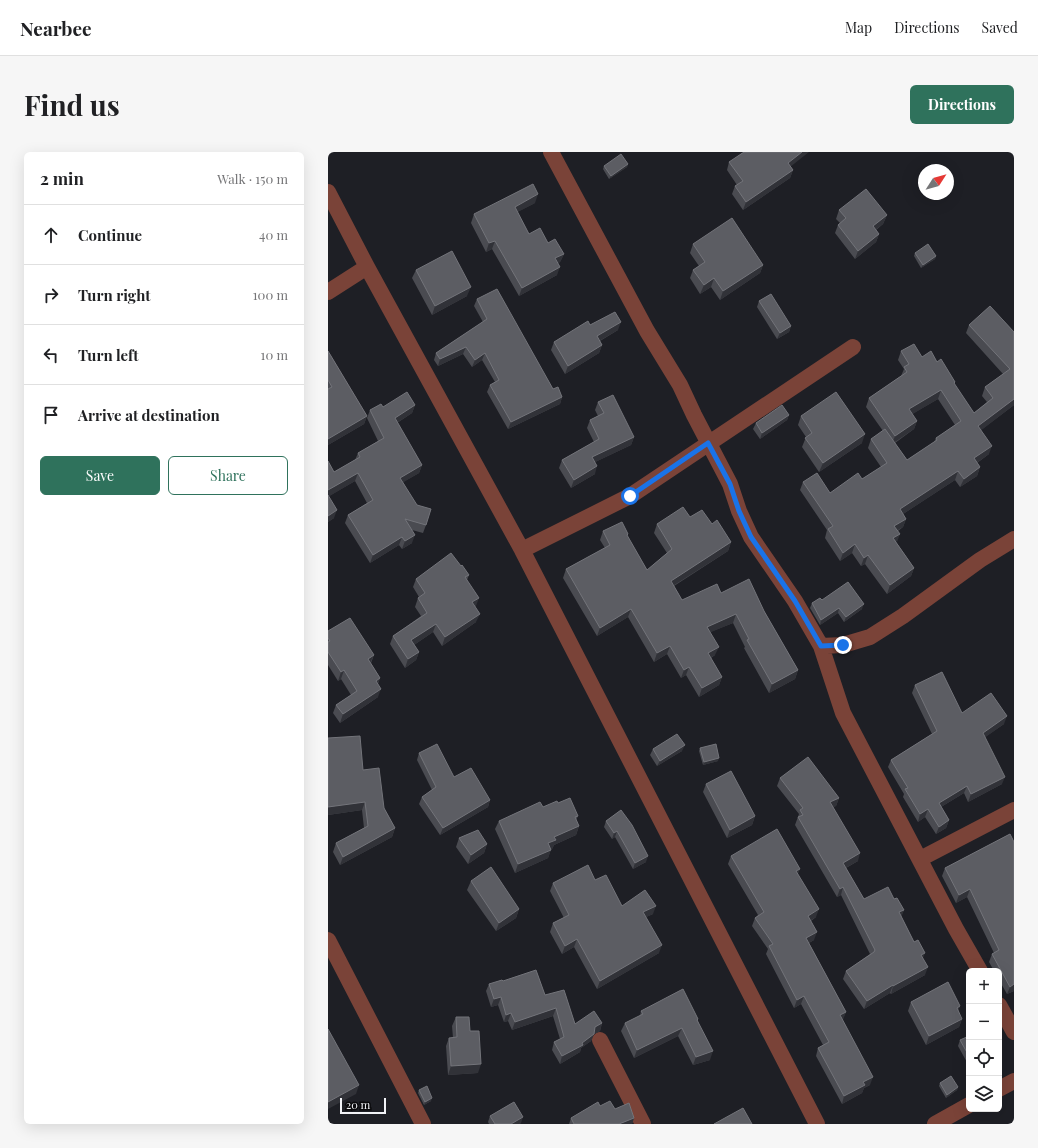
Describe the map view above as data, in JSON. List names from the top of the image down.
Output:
{
  "scale_bar": "20 m",
  "north": "top right",
  "page": {
    "header": "Nearbee",
    "nav": ["Map", "Directions", "Saved"],
    "buttons": [
      "Directions",
      ["Save", "Share"]
    ],
    "title": "Find us",
    "heading": ["2 min", "Walk · 150 m"],
    "list": [
      ["Continue", "40 m"],
      ["Turn right", "100 m"],
      ["Turn left", "10 m"],
      "Arrive at destination"
    ],
    "map_buttons": ["+", "−"],
    "scale": "20 m"
  }
}
